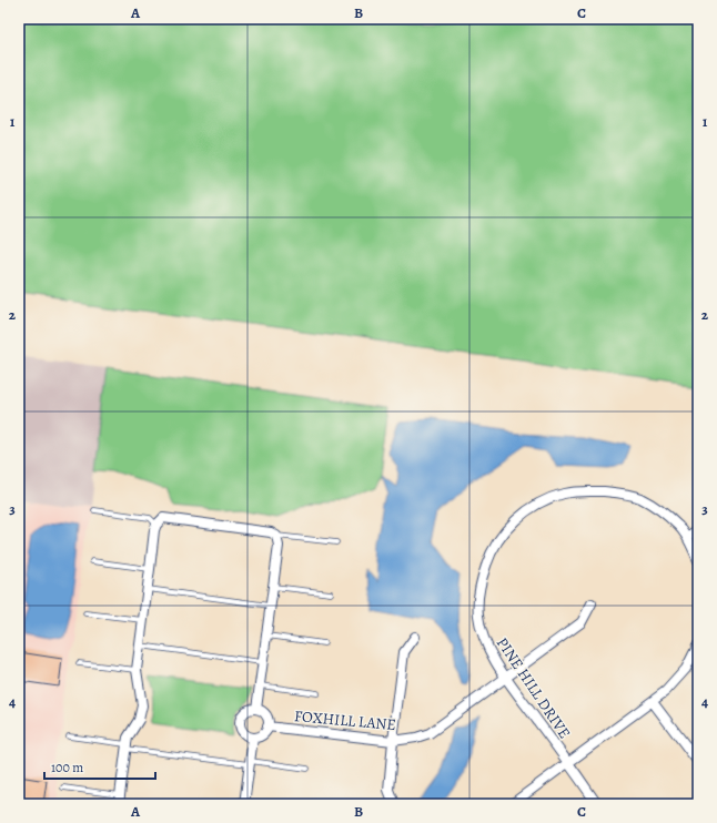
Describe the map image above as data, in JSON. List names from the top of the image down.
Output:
{
  "streets": {
    "street": ["PINE HILL DRIVE", "FOXHILL LANE"]
  },
  "crossings": [
    ["PINE HILL DRIVE", "FOXHILL LANE"]
  ],
  "scale_bar": "100 m",
  "grid": {
    "columns": ["A", "B", "C"],
    "rows": [
      "1",
      "2",
      "3",
      "4"
    ]
  }
}
